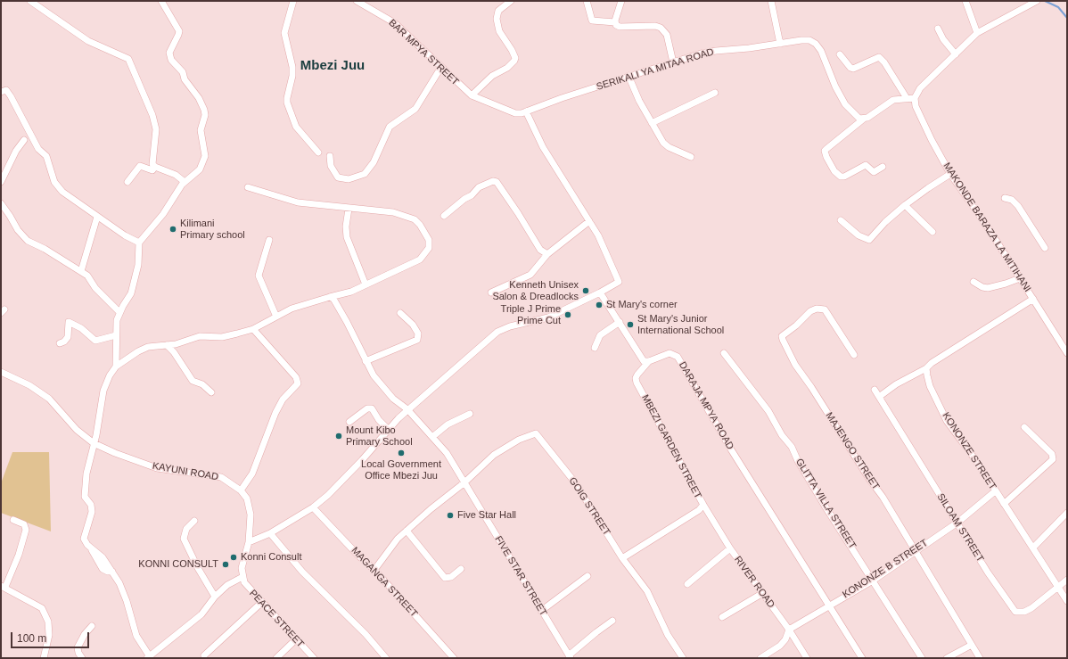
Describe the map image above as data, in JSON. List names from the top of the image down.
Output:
{
  "streets": {
    "street": [
      "BAR MPYA STREET",
      "SERIKALI YA MITAA ROAD",
      "MAKONDE BARAZA LA MITIHANI",
      "DARAJA MPYA ROAD",
      "MBEZI GARDEN STREET",
      "MAJENGO STREET",
      "KONONZE STREET",
      "KAYUNI ROAD",
      "GLITTA VILLA STREET",
      "GOIG STREET",
      "SILOAM STREET",
      "KONONZE B STREET",
      "FIVE STAR STREET",
      "MAGANGA STREET",
      "RIVER ROAD",
      "PEACE STREET"
    ]
  },
  "crossings": [
    ["BAR MPYA STREET", "SERIKALI YA MITAA ROAD"],
    ["DARAJA MPYA ROAD", "MBEZI GARDEN STREET"],
    ["DARAJA MPYA ROAD", "KONONZE B STREET"],
    ["MBEZI GARDEN STREET", "GOIG STREET"],
    ["MBEZI GARDEN STREET", "RIVER ROAD"],
    ["MAJENGO STREET", "KONONZE B STREET"],
    ["KONONZE STREET", "SILOAM STREET"],
    ["KONONZE STREET", "KONONZE B STREET"],
    ["KAYUNI ROAD", "PEACE STREET"],
    ["GLITTA VILLA STREET", "KONONZE B STREET"],
    ["GOIG STREET", "FIVE STAR STREET"],
    ["SILOAM STREET", "KONONZE B STREET"],
    ["KONONZE B STREET", "RIVER ROAD"]
  ],
  "districts": ["Mbezi Juu"],
  "places": [
    "Kilimani Primary school",
    "Kenneth Unisex Salon & Dreadlocks",
    "St Mary's corner",
    "Triple J Prime Prime Cut",
    "St Mary's Junior International School",
    "Mount Kibo Primary School",
    "Local Government Office Mbezi Juu",
    "Five Star Hall",
    "Konni Consult",
    "KONNI CONSULT"
  ],
  "scale_bar": "100 m"
}
